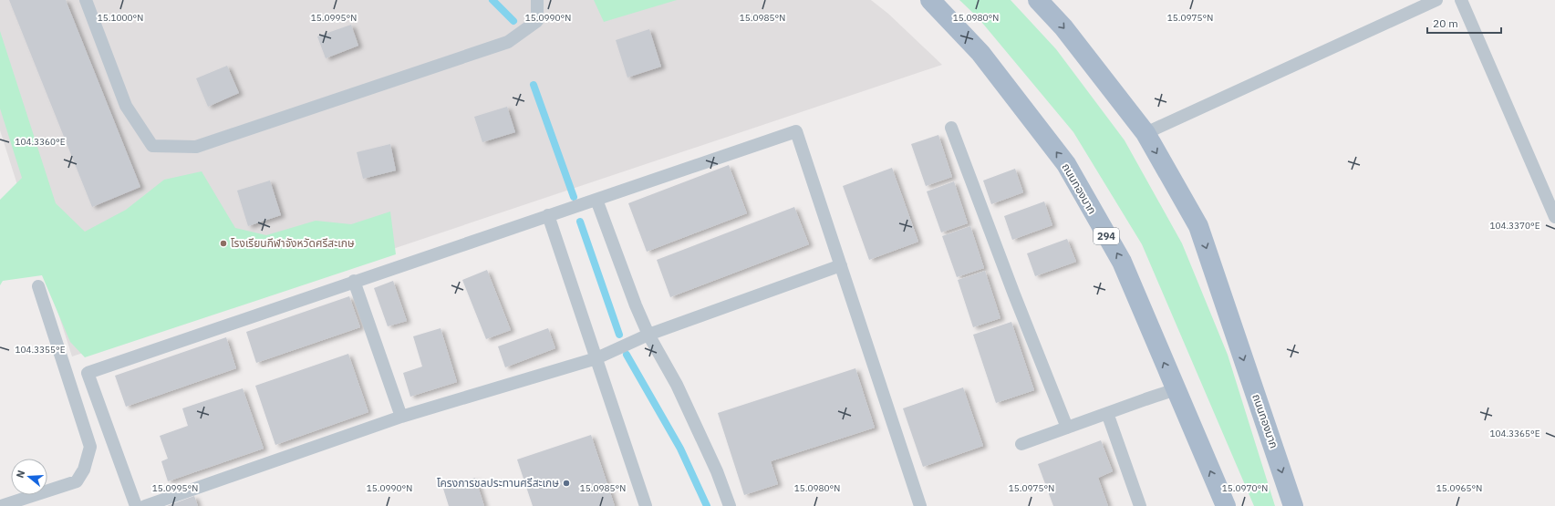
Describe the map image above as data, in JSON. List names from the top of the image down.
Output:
{
  "streets": {
    "main road": ["ถนนทองมาก", "294"]
  },
  "places": ["โรงเรียนกีฬาจังหวัดศรีสะเกษ", "โครงการชลประทานศรีสะเกษ"],
  "scale_bar": "20 m",
  "north": "left",
  "coordinates": [
    "15.1000°N",
    "15.0995°N",
    "15.0990°N",
    "15.0985°N",
    "15.0980°N",
    "15.0975°N",
    "104.3360°E",
    "104.3370°E",
    "104.3355°E",
    "104.3365°E",
    "15.0970°N",
    "15.0965°N"
  ]
}
